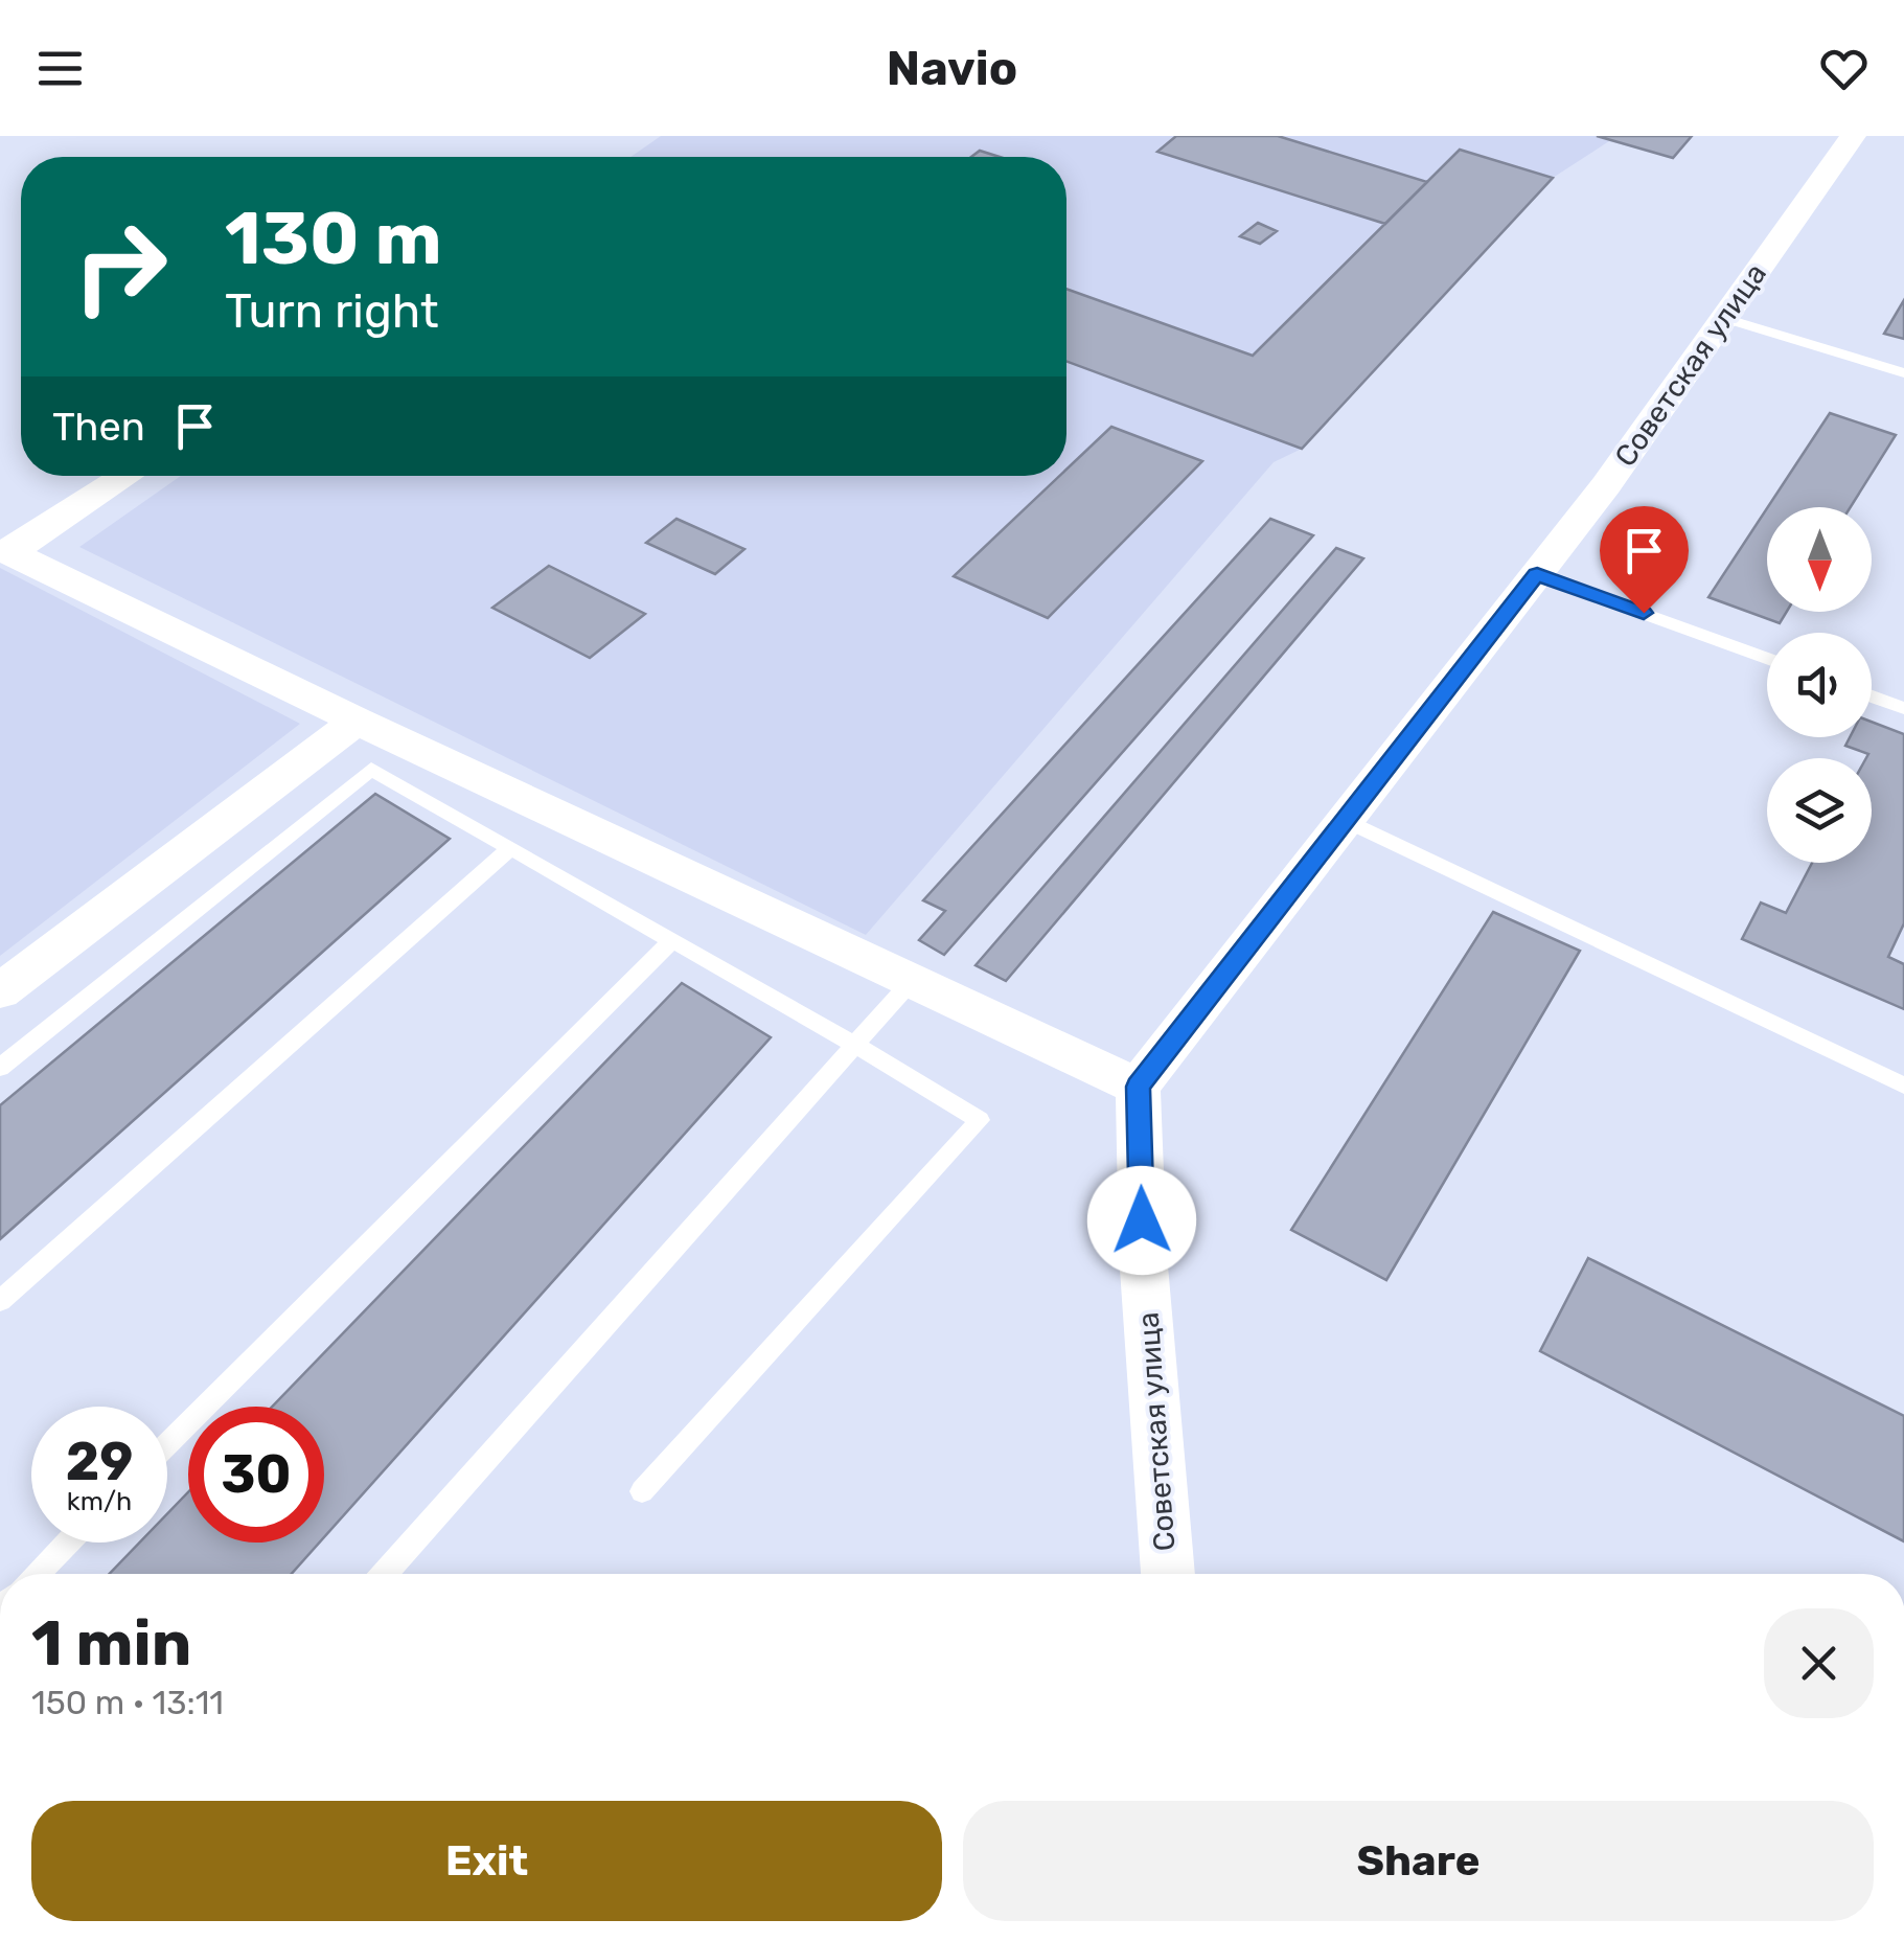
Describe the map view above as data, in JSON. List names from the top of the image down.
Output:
{
  "streets": {
    "street": ["Советская улица"]
  },
  "north": "bottom",
  "page": {
    "header": "Navio",
    "turn": ["130 m", "Turn right"],
    "then": "Then",
    "speed": "29 km/h",
    "limit": "30",
    "heading": ["1 min", "150 m · 13:11"],
    "buttons": ["Exit", "Share"]
  }
}
